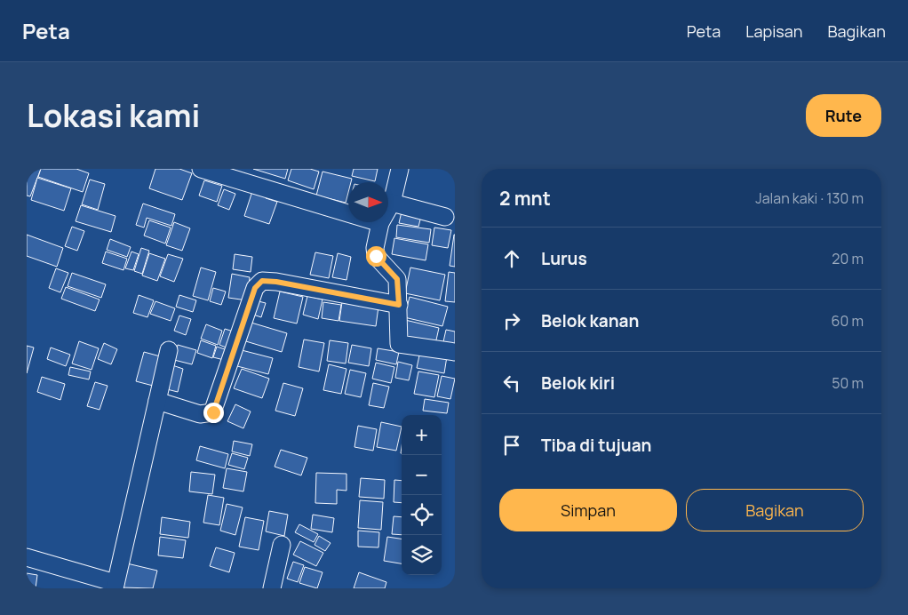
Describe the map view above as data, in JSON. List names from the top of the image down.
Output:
{
  "north": "right",
  "page": {
    "header": "Peta",
    "nav": ["Peta", "Lapisan", "Bagikan"],
    "title": "Lokasi kami",
    "buttons": [
      "Rute",
      ["Simpan", "Bagikan"]
    ],
    "heading": ["2 mnt", "Jalan kaki · 130 m"],
    "list": [
      ["Lurus", "20 m"],
      ["Belok kanan", "60 m"],
      ["Belok kiri", "50 m"],
      "Tiba di tujuan"
    ],
    "map_buttons": ["+", "−"]
  }
}
